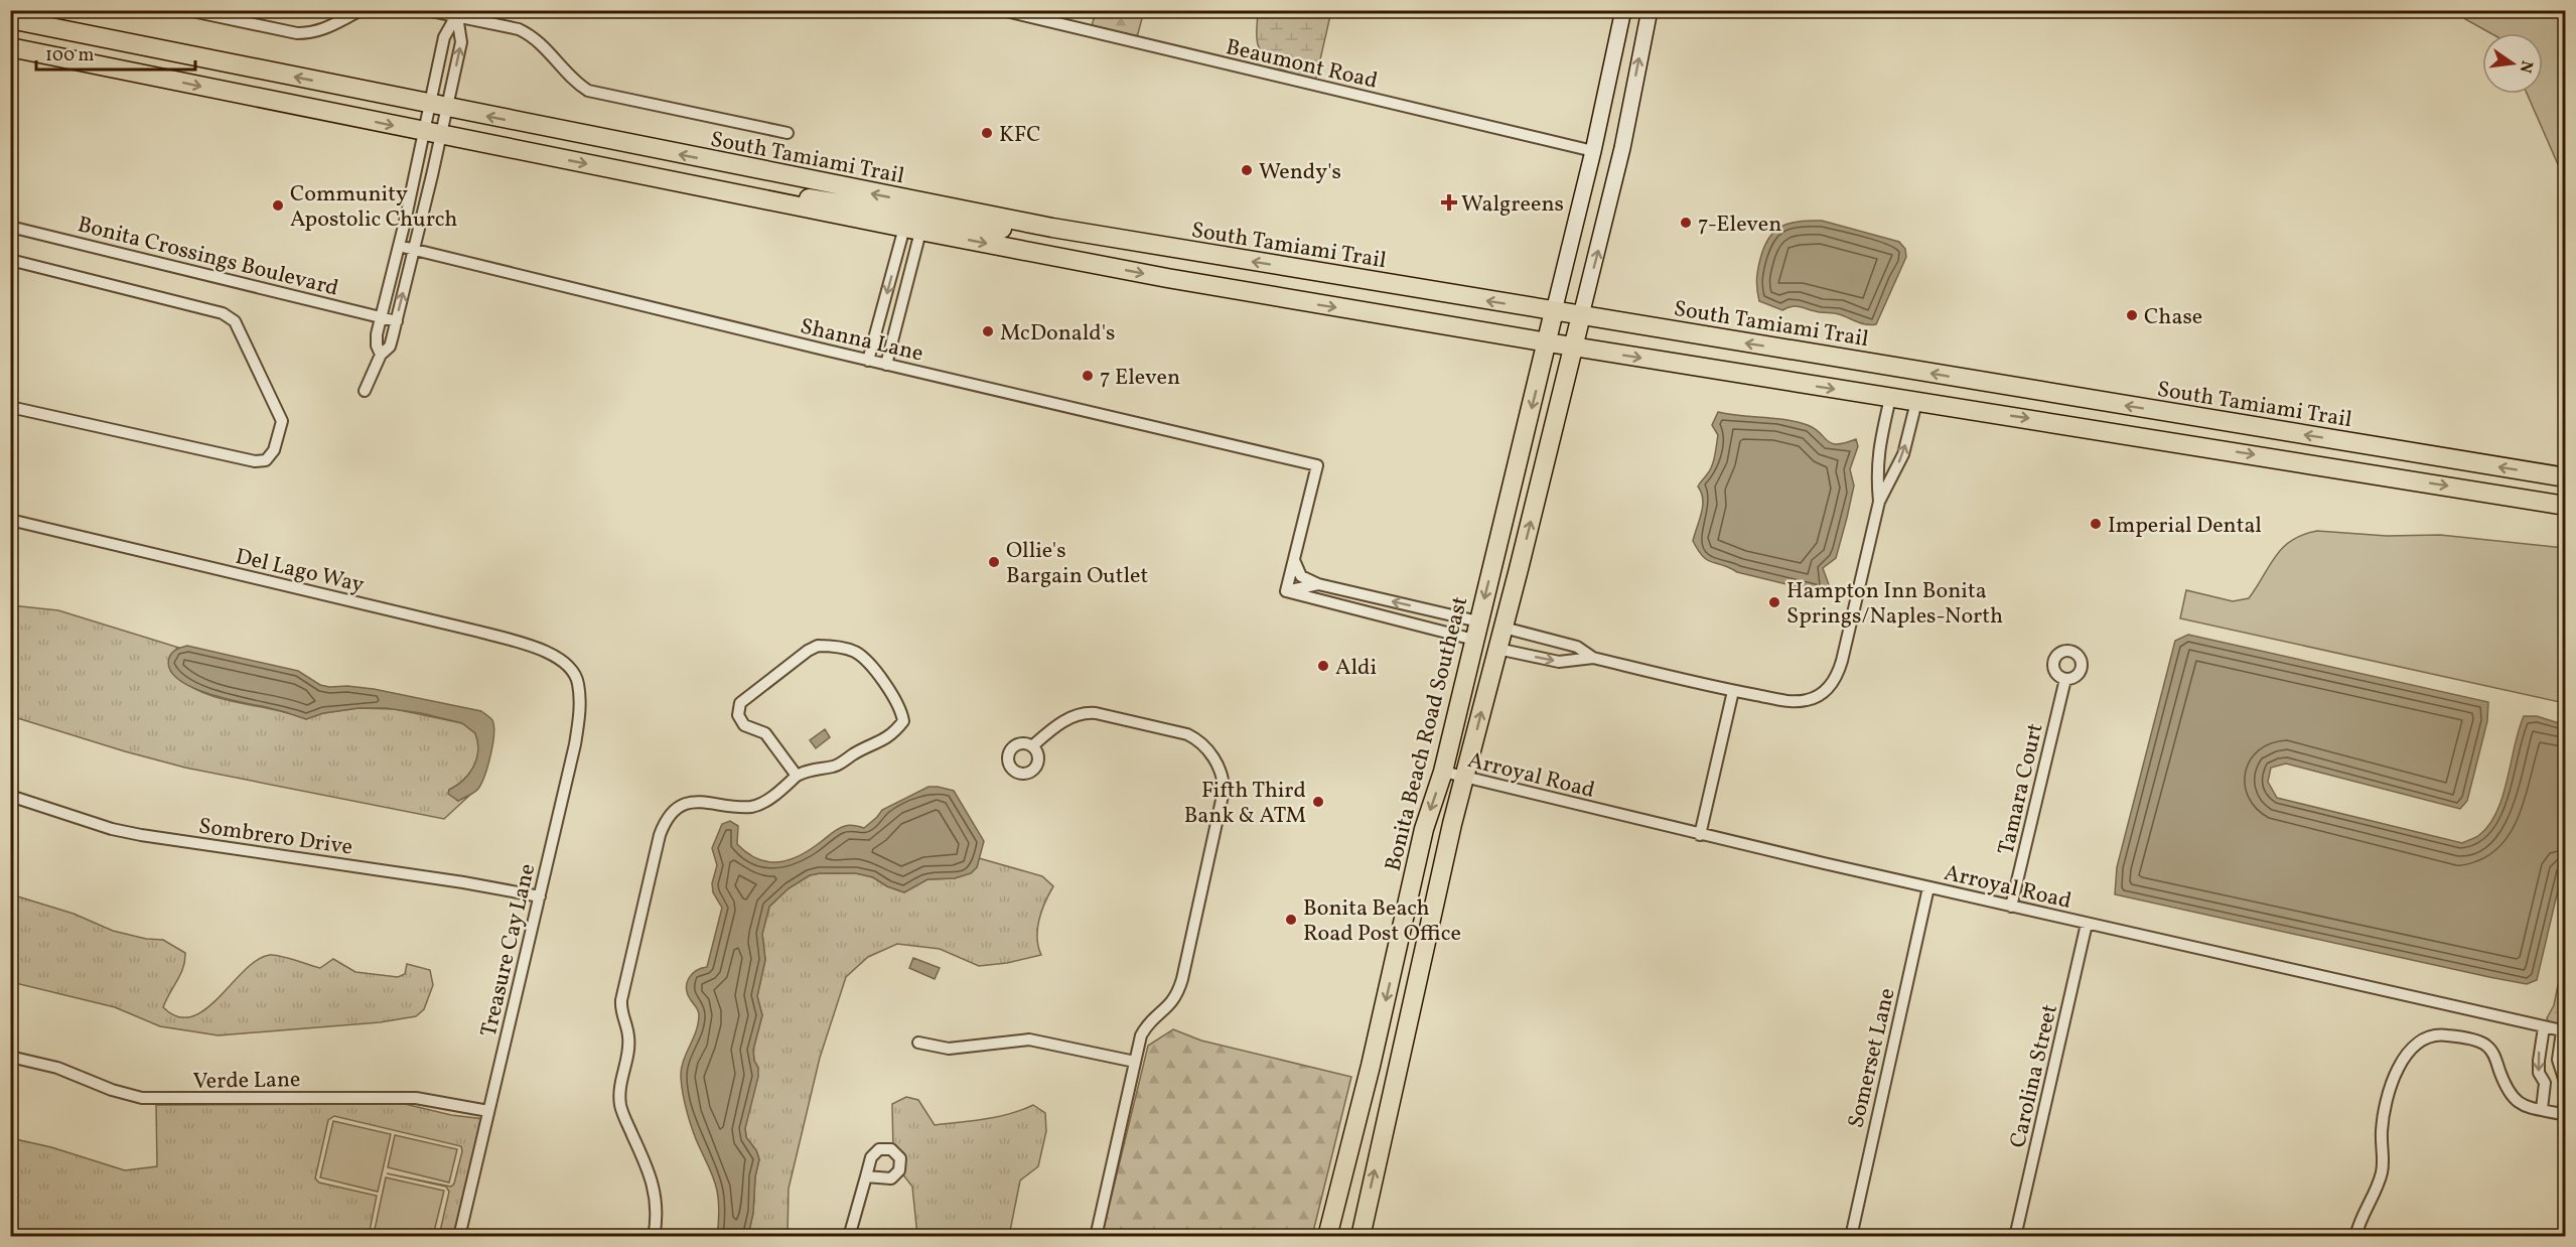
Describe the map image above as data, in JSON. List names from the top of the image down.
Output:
{
  "streets": {
    "main road": ["South Tamiami Trail", "Bonita Beach Road Southeast"],
    "street": [
      "Beaumont Road",
      "Bonita Crossings Boulevard",
      "Shanna Lane",
      "Del Lago Way",
      "Arroyal Road",
      "Tamara Court",
      "Sombrero Drive",
      "Treasure Cay Lane",
      "Somerset Lane",
      "Carolina Street",
      "Verde Lane"
    ]
  },
  "crossings": [
    ["South Tamiami Trail", "Bonita Beach Road Southeast"],
    ["Del Lago Way", "Treasure Cay Lane"],
    ["Bonita Beach Road Southeast", "Arroyal Road"],
    ["Arroyal Road", "Tamara Court"],
    ["Arroyal Road", "Somerset Lane"],
    ["Arroyal Road", "Carolina Street"],
    ["Sombrero Drive", "Treasure Cay Lane"],
    ["Treasure Cay Lane", "Verde Lane"]
  ],
  "places": {
    "other": [
      "KFC",
      "Wendy's",
      "Community Apostolic Church",
      "7-Eleven",
      "Chase",
      "McDonald's",
      "7 Eleven",
      "Imperial Dental",
      "Ollie's Bargain Outlet",
      "Hampton Inn Bonita Springs/Naples-North",
      "Aldi",
      "Fifth Third Bank & ATM",
      "Bonita Beach Road Post Office"
    ],
    "health": ["Walgreens"]
  },
  "scale_bar": "100 m",
  "north": "right"
}
